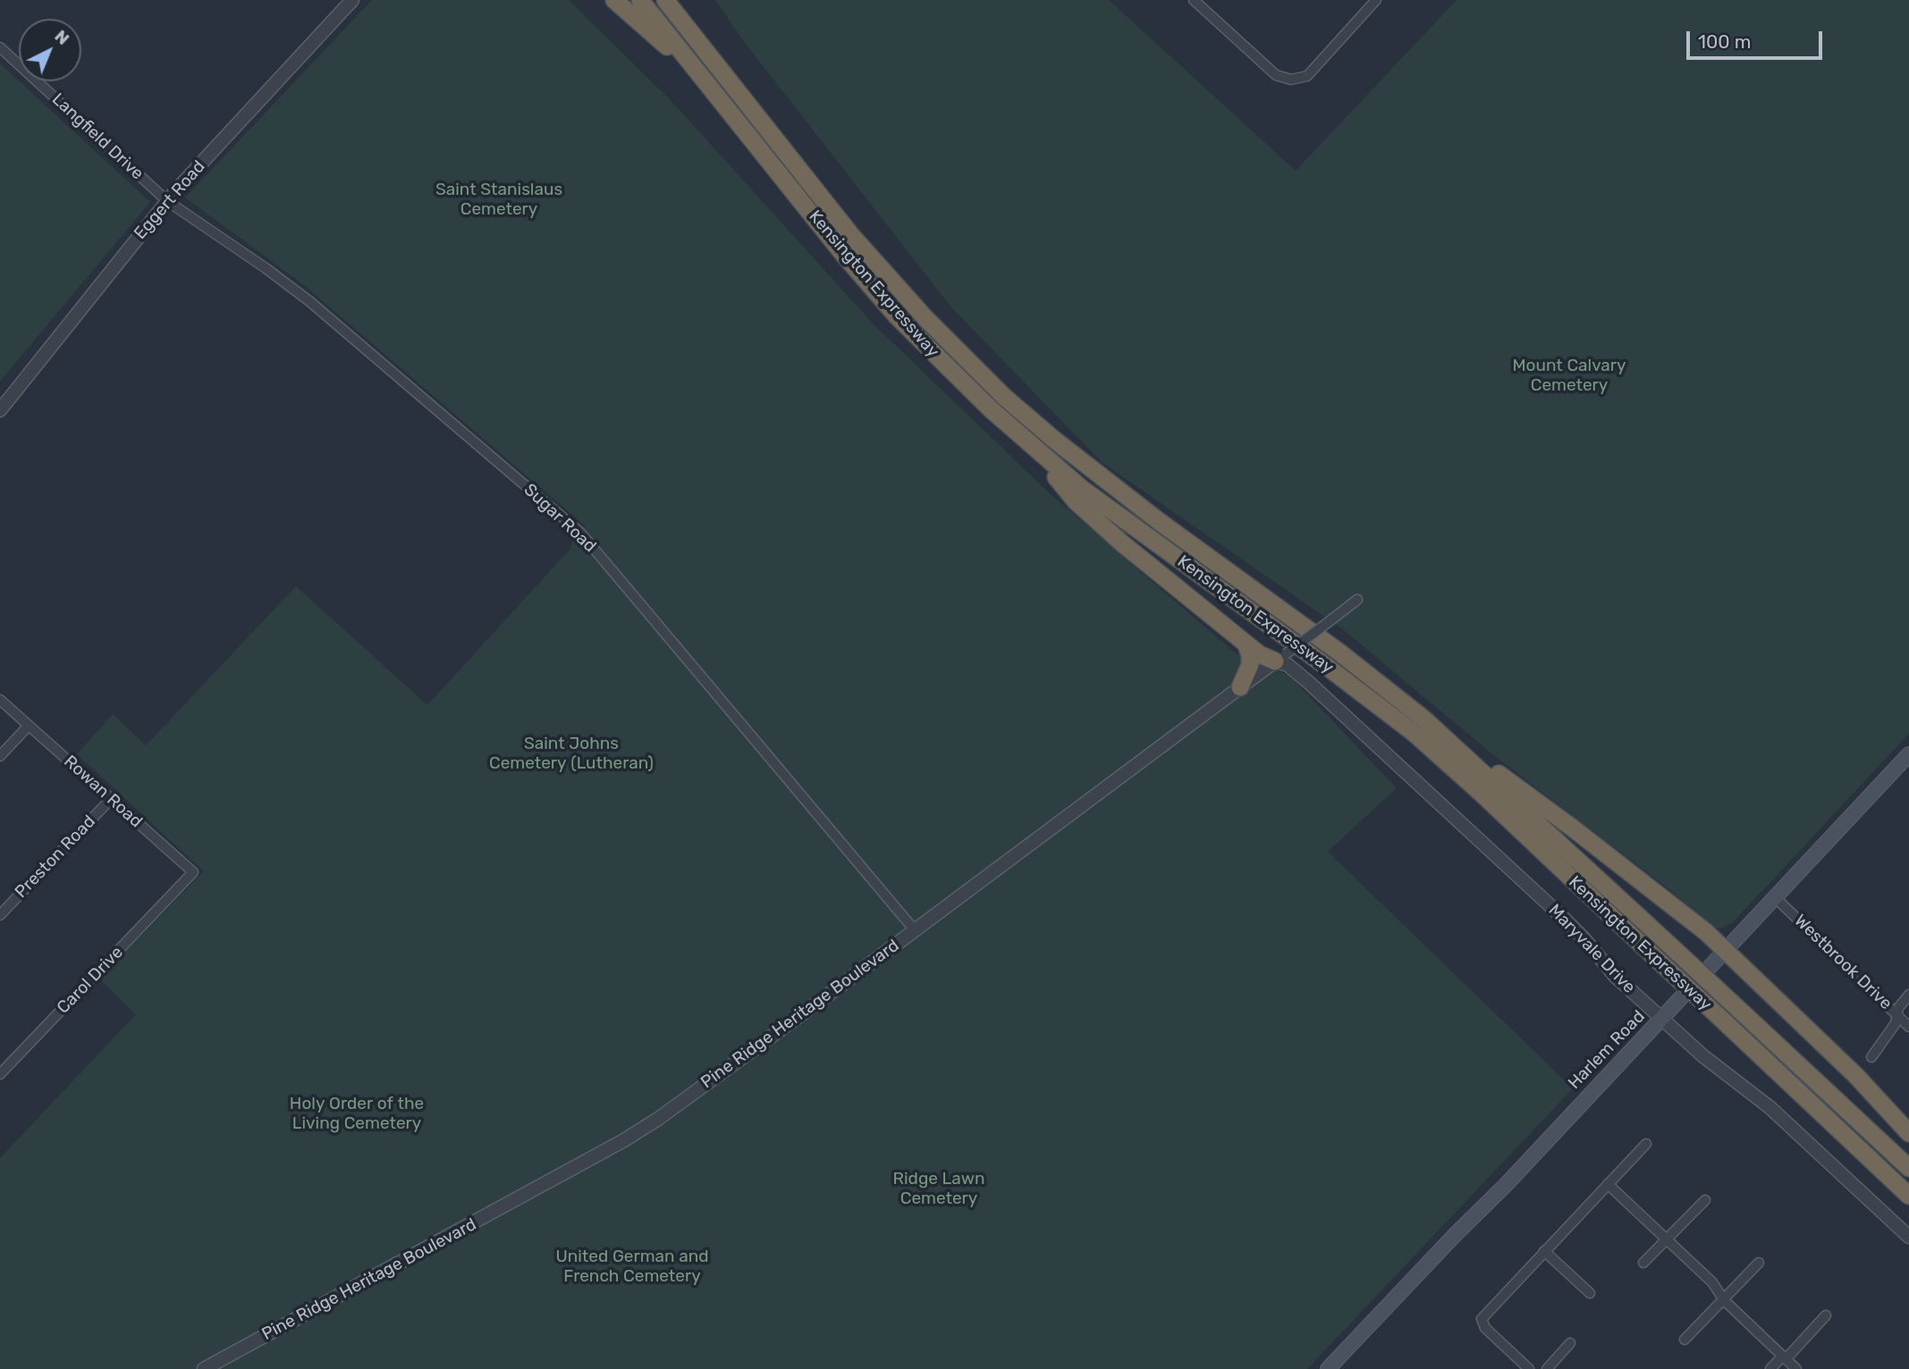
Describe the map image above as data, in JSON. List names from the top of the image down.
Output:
{
  "streets": {
    "highway": ["Kensington Expressway"],
    "main road": ["Harlem Road"],
    "street": [
      "Langfield Drive",
      "Eggert Road",
      "Sugar Road",
      "Rowan Road",
      "Preston Road",
      "Maryvale Drive",
      "Westbrook Drive",
      "Carol Drive",
      "Pine Ridge Heritage Boulevard"
    ]
  },
  "crossings": [
    ["Langfield Drive", "Eggert Road"],
    ["Langfield Drive", "Sugar Road"],
    ["Eggert Road", "Sugar Road"],
    ["Sugar Road", "Pine Ridge Heritage Boulevard"],
    ["Rowan Road", "Preston Road"],
    ["Rowan Road", "Carol Drive"],
    ["Maryvale Drive", "Pine Ridge Heritage Boulevard"],
    ["Maryvale Drive", "Harlem Road"],
    ["Westbrook Drive", "Harlem Road"]
  ],
  "parks": [
    "Saint Stanislaus Cemetery",
    "Mount Calvary Cemetery",
    "Saint Johns Cemetery (Lutheran)",
    "Holy Order of the Living Cemetery",
    "Ridge Lawn Cemetery",
    "United German and French Cemetery"
  ],
  "scale_bar": "100 m",
  "north": "top right"
}
